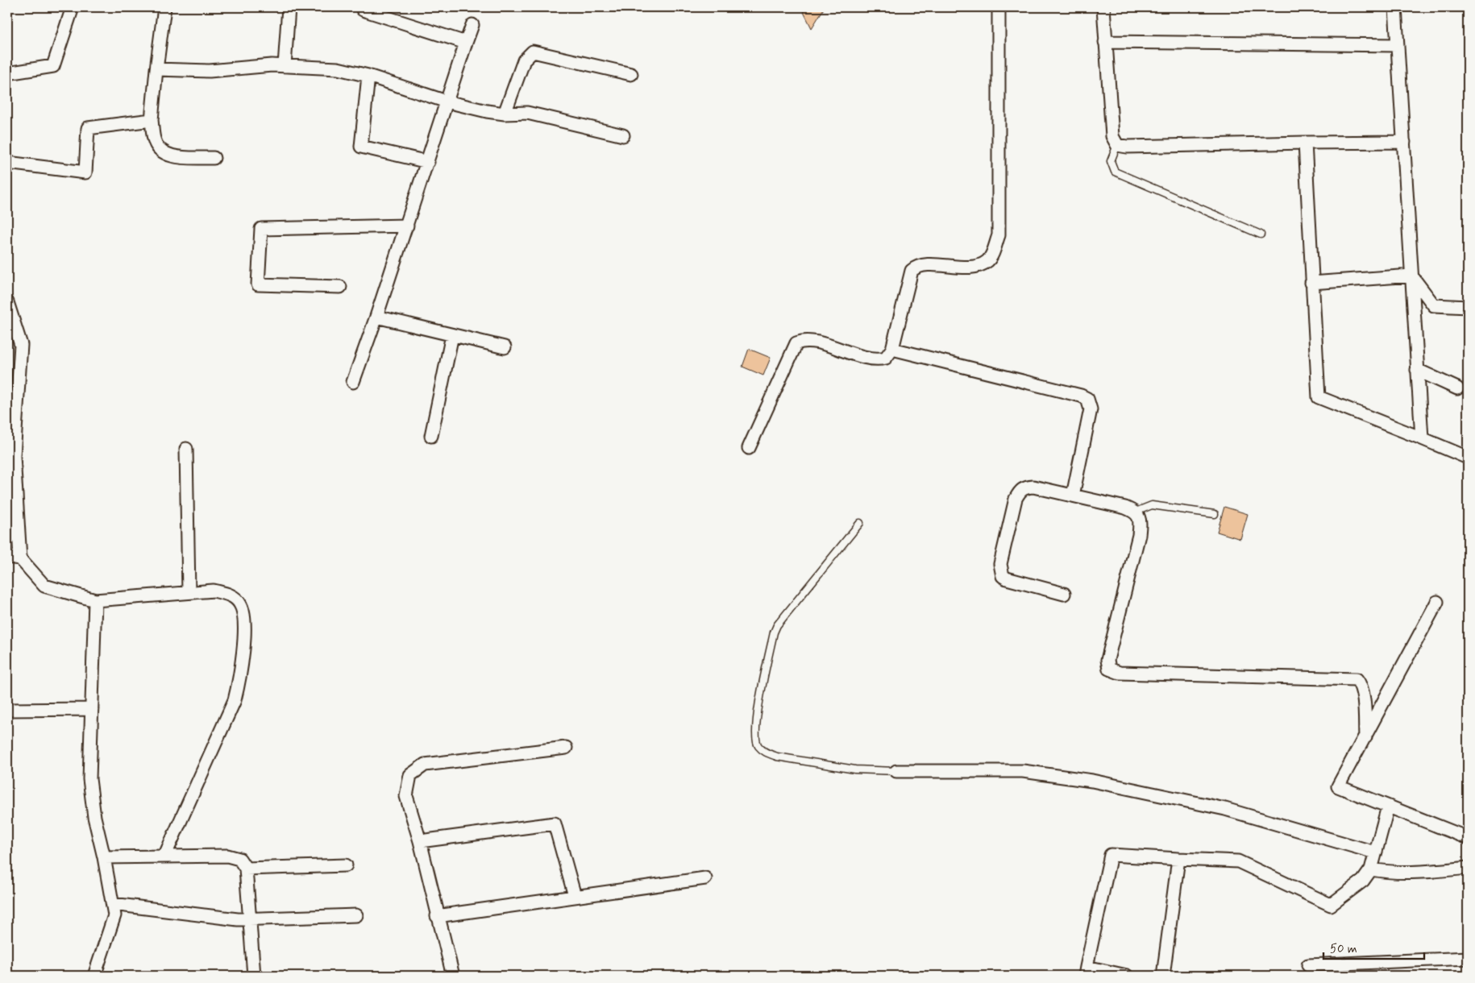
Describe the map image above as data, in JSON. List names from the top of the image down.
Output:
{
  "scale_bar": "50 m"
}
